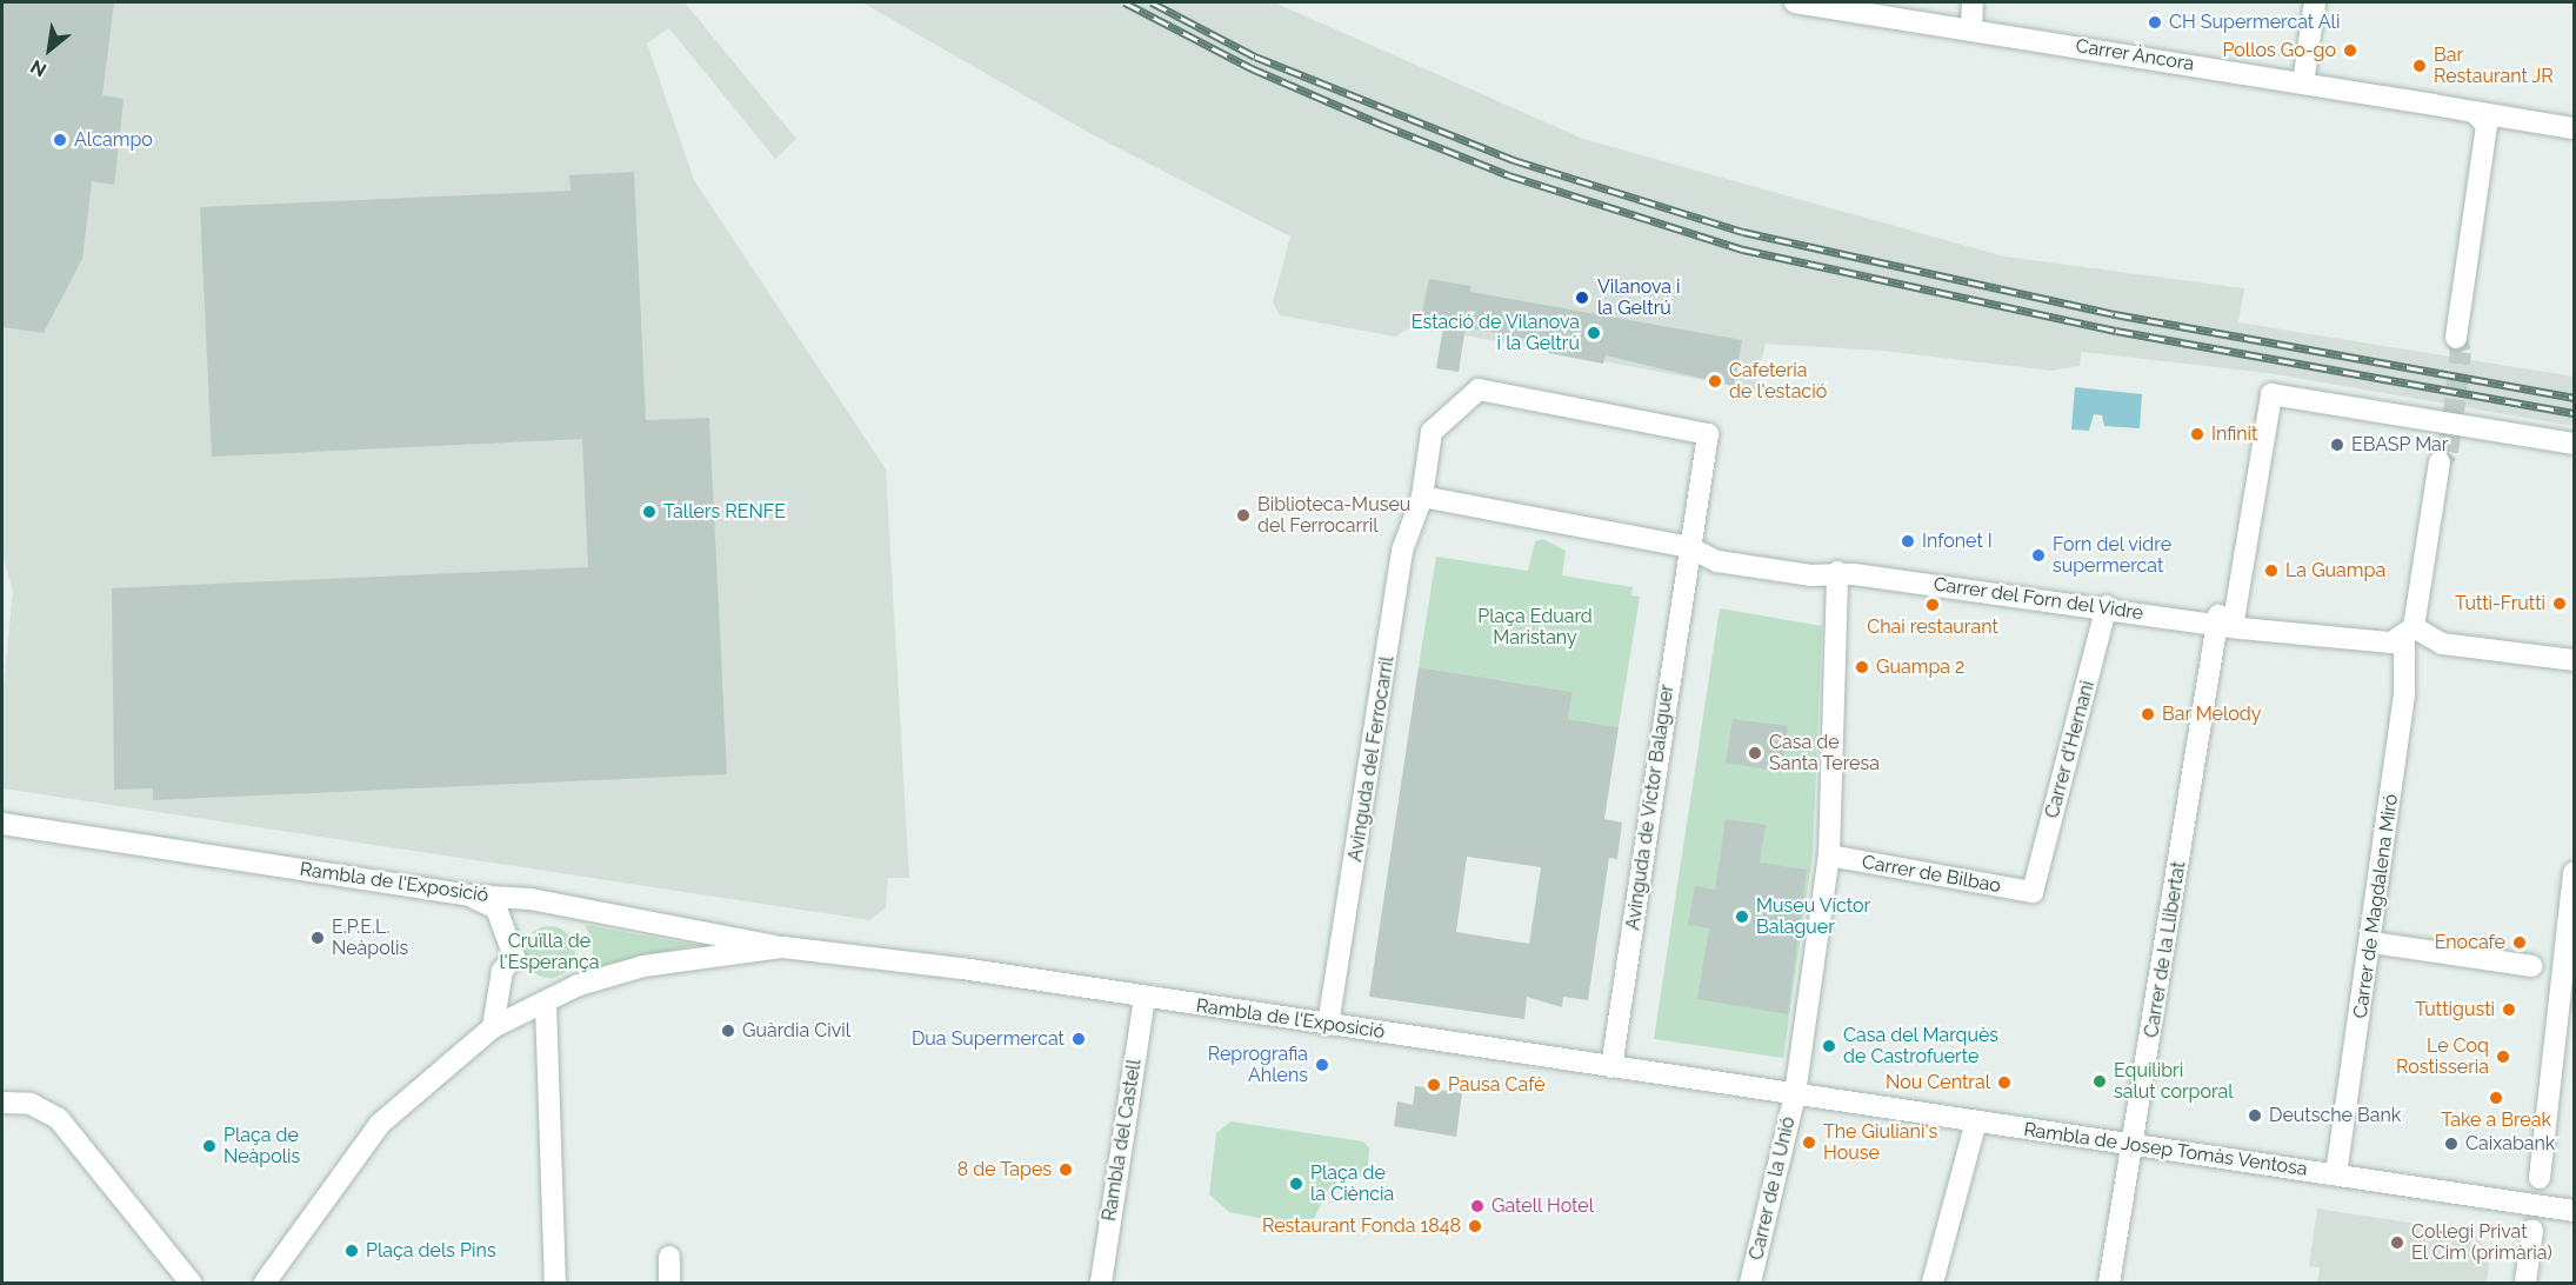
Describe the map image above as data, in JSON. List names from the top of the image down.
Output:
{
  "streets": {
    "street": [
      "Carrer Àncora",
      "Carrer del Forn del Vidre",
      "Carrer d'Hernani",
      "Avinguda del Ferrocarril",
      "Avinguda de Víctor Balaguer",
      "Carrer de Bilbao",
      "Rambla de l'Exposició",
      "Carrer de Magdalena Miró",
      "Carrer de la Llibertat",
      "Rambla del Castell",
      "Rambla de Josep Tomàs Ventosa",
      "Carrer de la Unió"
    ]
  },
  "crossings": [
    ["Carrer del Forn del Vidre", "Carrer d'Hernani"],
    ["Carrer del Forn del Vidre", "Avinguda de Víctor Balaguer"],
    ["Carrer del Forn del Vidre", "Carrer de Magdalena Miró"],
    ["Carrer del Forn del Vidre", "Carrer de la Llibertat"],
    ["Carrer del Forn del Vidre", "Carrer de la Unió"],
    ["Carrer d'Hernani", "Carrer de Bilbao"],
    ["Avinguda del Ferrocarril", "Rambla de l'Exposició"],
    ["Avinguda de Víctor Balaguer", "Rambla de l'Exposició"],
    ["Carrer de Bilbao", "Carrer de la Unió"],
    ["Rambla de l'Exposició", "Rambla del Castell"],
    ["Rambla de l'Exposició", "Rambla de Josep Tomàs Ventosa"],
    ["Rambla de l'Exposició", "Carrer de la Unió"],
    ["Carrer de Magdalena Miró", "Rambla de Josep Tomàs Ventosa"],
    ["Carrer de la Llibertat", "Rambla de Josep Tomàs Ventosa"],
    ["Rambla de Josep Tomàs Ventosa", "Carrer de la Unió"]
  ],
  "parks": ["Plaça Eduard Maristany", "Cruïlla de l'Esperança"],
  "places": [
    "CH Supermercat Ali",
    "Pollos Go-go",
    "Bar Restaurant JR",
    "Alcampo",
    "Vilanova i la Geltrú",
    "Estació de Vilanova i la Geltrú",
    "Cafeteria de l'estació",
    "Infinit",
    "EBASP Mar",
    "Tallers RENFE",
    "Biblioteca-Museu del Ferrocarril",
    "Infonet I",
    "Forn del vidre supermercat",
    "La Guampa",
    "Tutti-Frutti",
    "Chai restaurant",
    "Guampa 2",
    "Bar Melody",
    "Casa de Santa Teresa",
    "Museu Víctor Balaguer",
    "E.P.E.L. Neàpolis",
    "Enocafe",
    "Tuttigusti",
    "Guàrdia Civil",
    "Dua Supermercat",
    "Casa del Marquès de Castrofuerte",
    "Le Coq Rostisseria",
    "Reprografia Ahlens",
    "Equilibri salut corporal",
    "Nou Central",
    "Pausa Cafè",
    "Take a Break",
    "Deutsche Bank",
    "The Giuliani's House",
    "Caixabank",
    "Plaça de Neàpolis",
    "8 de Tapes",
    "Plaça de la Ciència",
    "Gatell Hotel",
    "Restaurant Fonda 1848",
    "Col·legi Privat El Cim (primària)",
    "Plaça dels Pins"
  ],
  "north": "bottom left"
}
